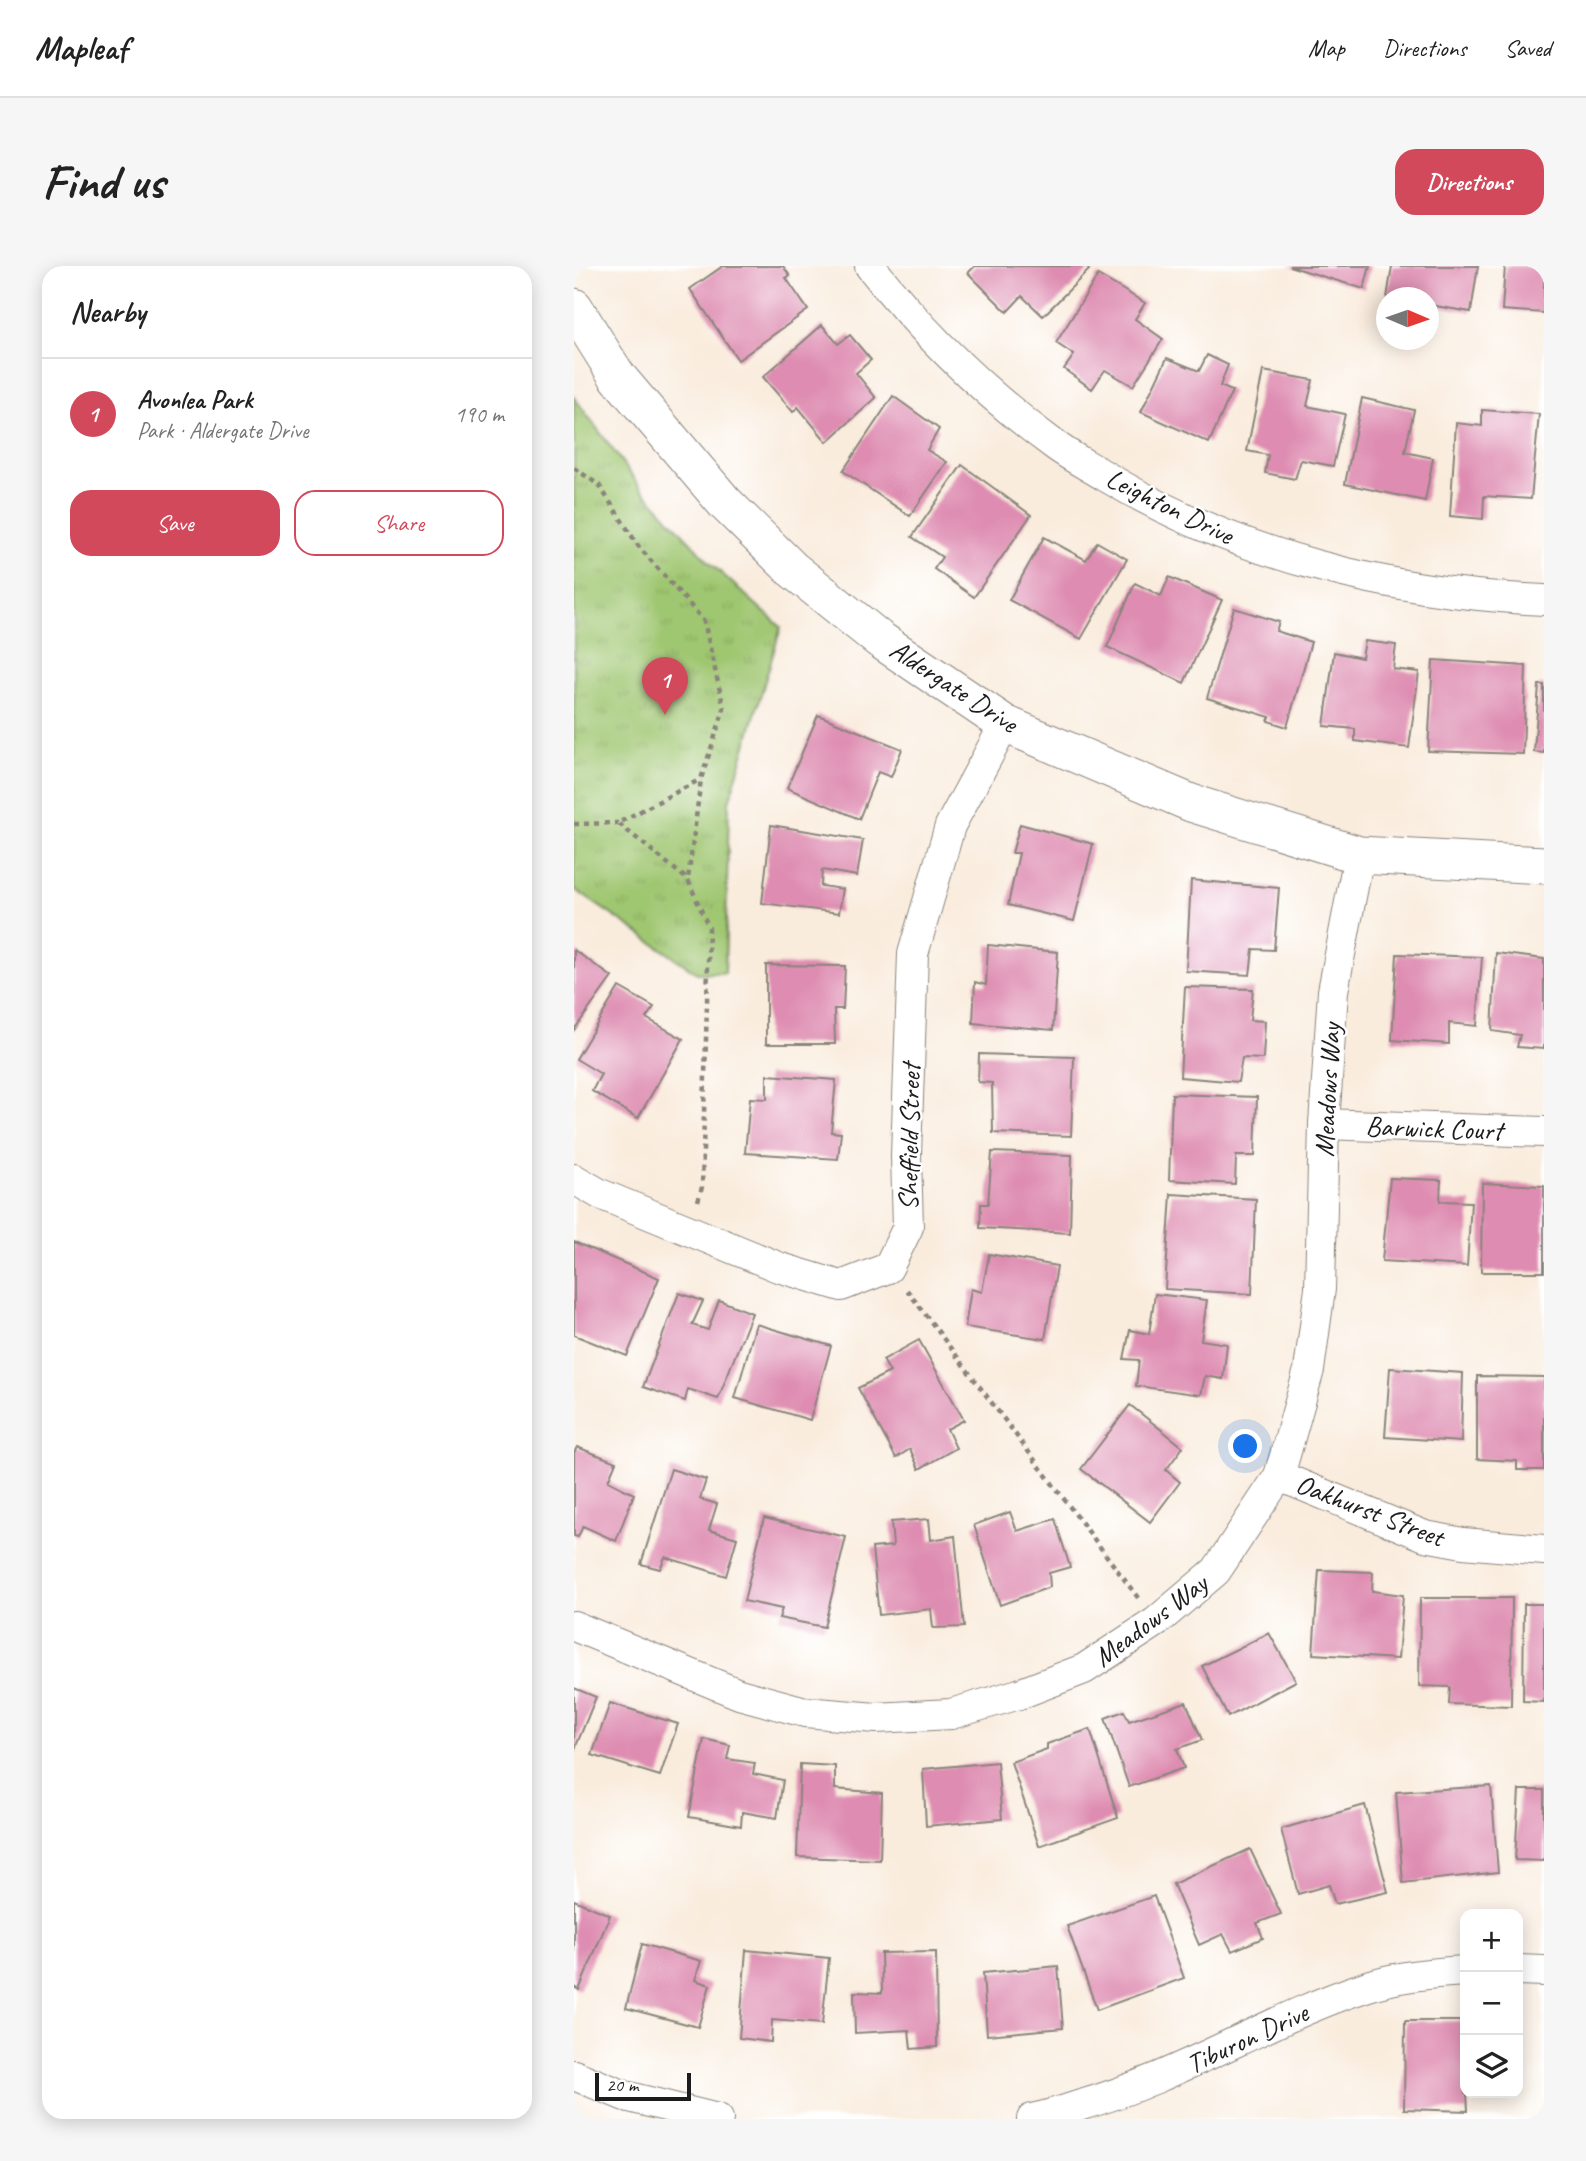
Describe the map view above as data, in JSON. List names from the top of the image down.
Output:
{
  "streets": {
    "street": [
      "Leighton Drive",
      "Aldergate Drive",
      "Meadows Way",
      "Barwick Court",
      "Sheffield Street",
      "Oakhurst Street",
      "Tiburon Drive"
    ]
  },
  "crossings": [
    ["Aldergate Drive", "Meadows Way"],
    ["Aldergate Drive", "Sheffield Street"],
    ["Meadows Way", "Barwick Court"],
    ["Meadows Way", "Oakhurst Street"]
  ],
  "scale_bar": "20 m",
  "north": "right",
  "page": {
    "header": "Mapleaf",
    "nav": ["Map", "Directions", "Saved"],
    "buttons": [
      "Directions",
      ["Save", "Share"]
    ],
    "title": "Find us",
    "heading": "Nearby",
    "list": [
      {
        "mark": "1",
        "name": "Avonlea Park",
        "note": "Park · Aldergate Drive",
        "value": "190 m"
      }
    ],
    "pins": "1",
    "map_buttons": ["+", "−"],
    "scale": "20 m"
  }
}
